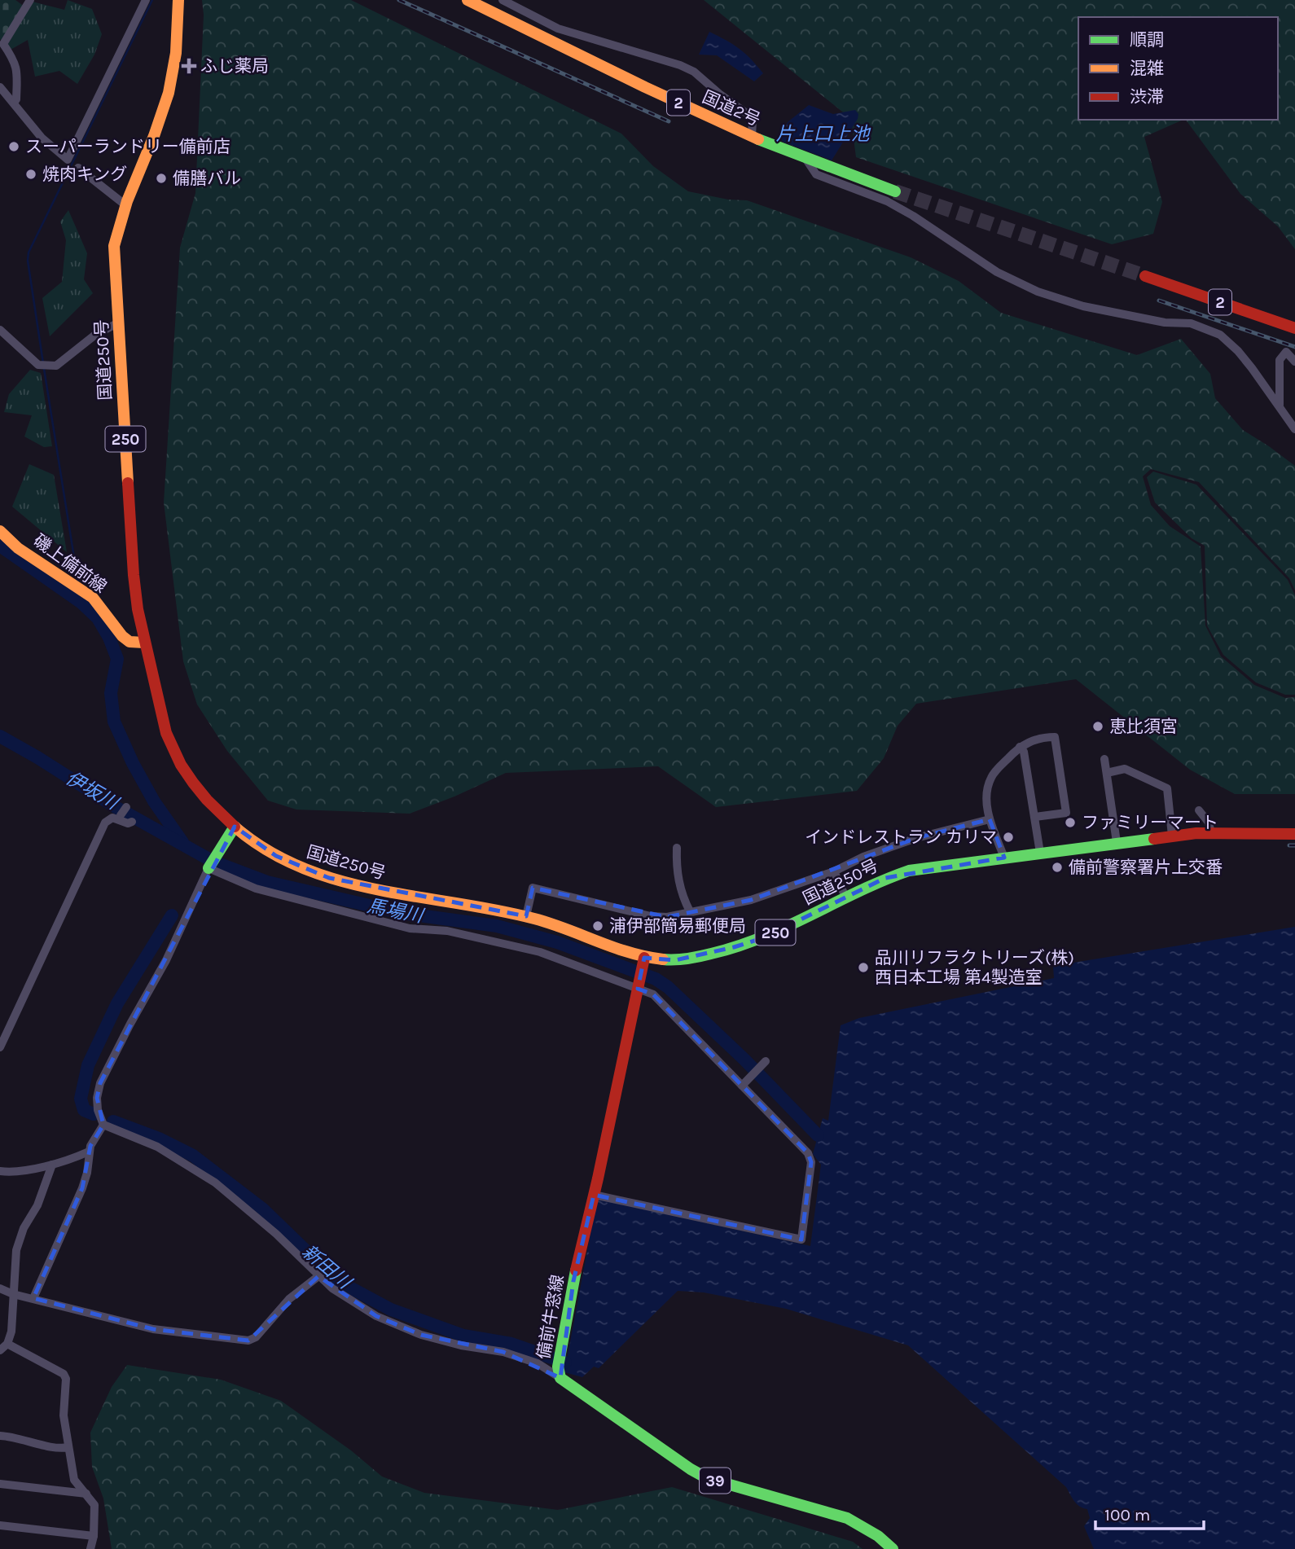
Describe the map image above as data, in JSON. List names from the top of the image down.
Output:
{
  "streets": {
    "main road": [
      "2",
      "国道2号",
      "国道250号",
      "250",
      "磯上備前線",
      "備前牛窓線",
      "39"
    ]
  },
  "crossings": [
    ["国道250号", "磯上備前線"],
    ["国道250号", "備前牛窓線"]
  ],
  "water": [
    "片上口上池",
    "伊坂川",
    "馬場川",
    "新田川"
  ],
  "places": {
    "health": ["ふじ薬局"],
    "other": [
      "スーパーランドリー備前店",
      "焼肉キング",
      "備膳バル",
      "恵比須宮",
      "ファミリーマート",
      "インドレストラン カリマ",
      "備前警察署片上交番",
      "浦伊部簡易郵便局",
      "品川リフラクトリーズ(株) 西日本工場 第4製造室"
    ]
  },
  "legend": ["順調", "混雑", "渋滞"],
  "scale_bar": "100 m"
}
